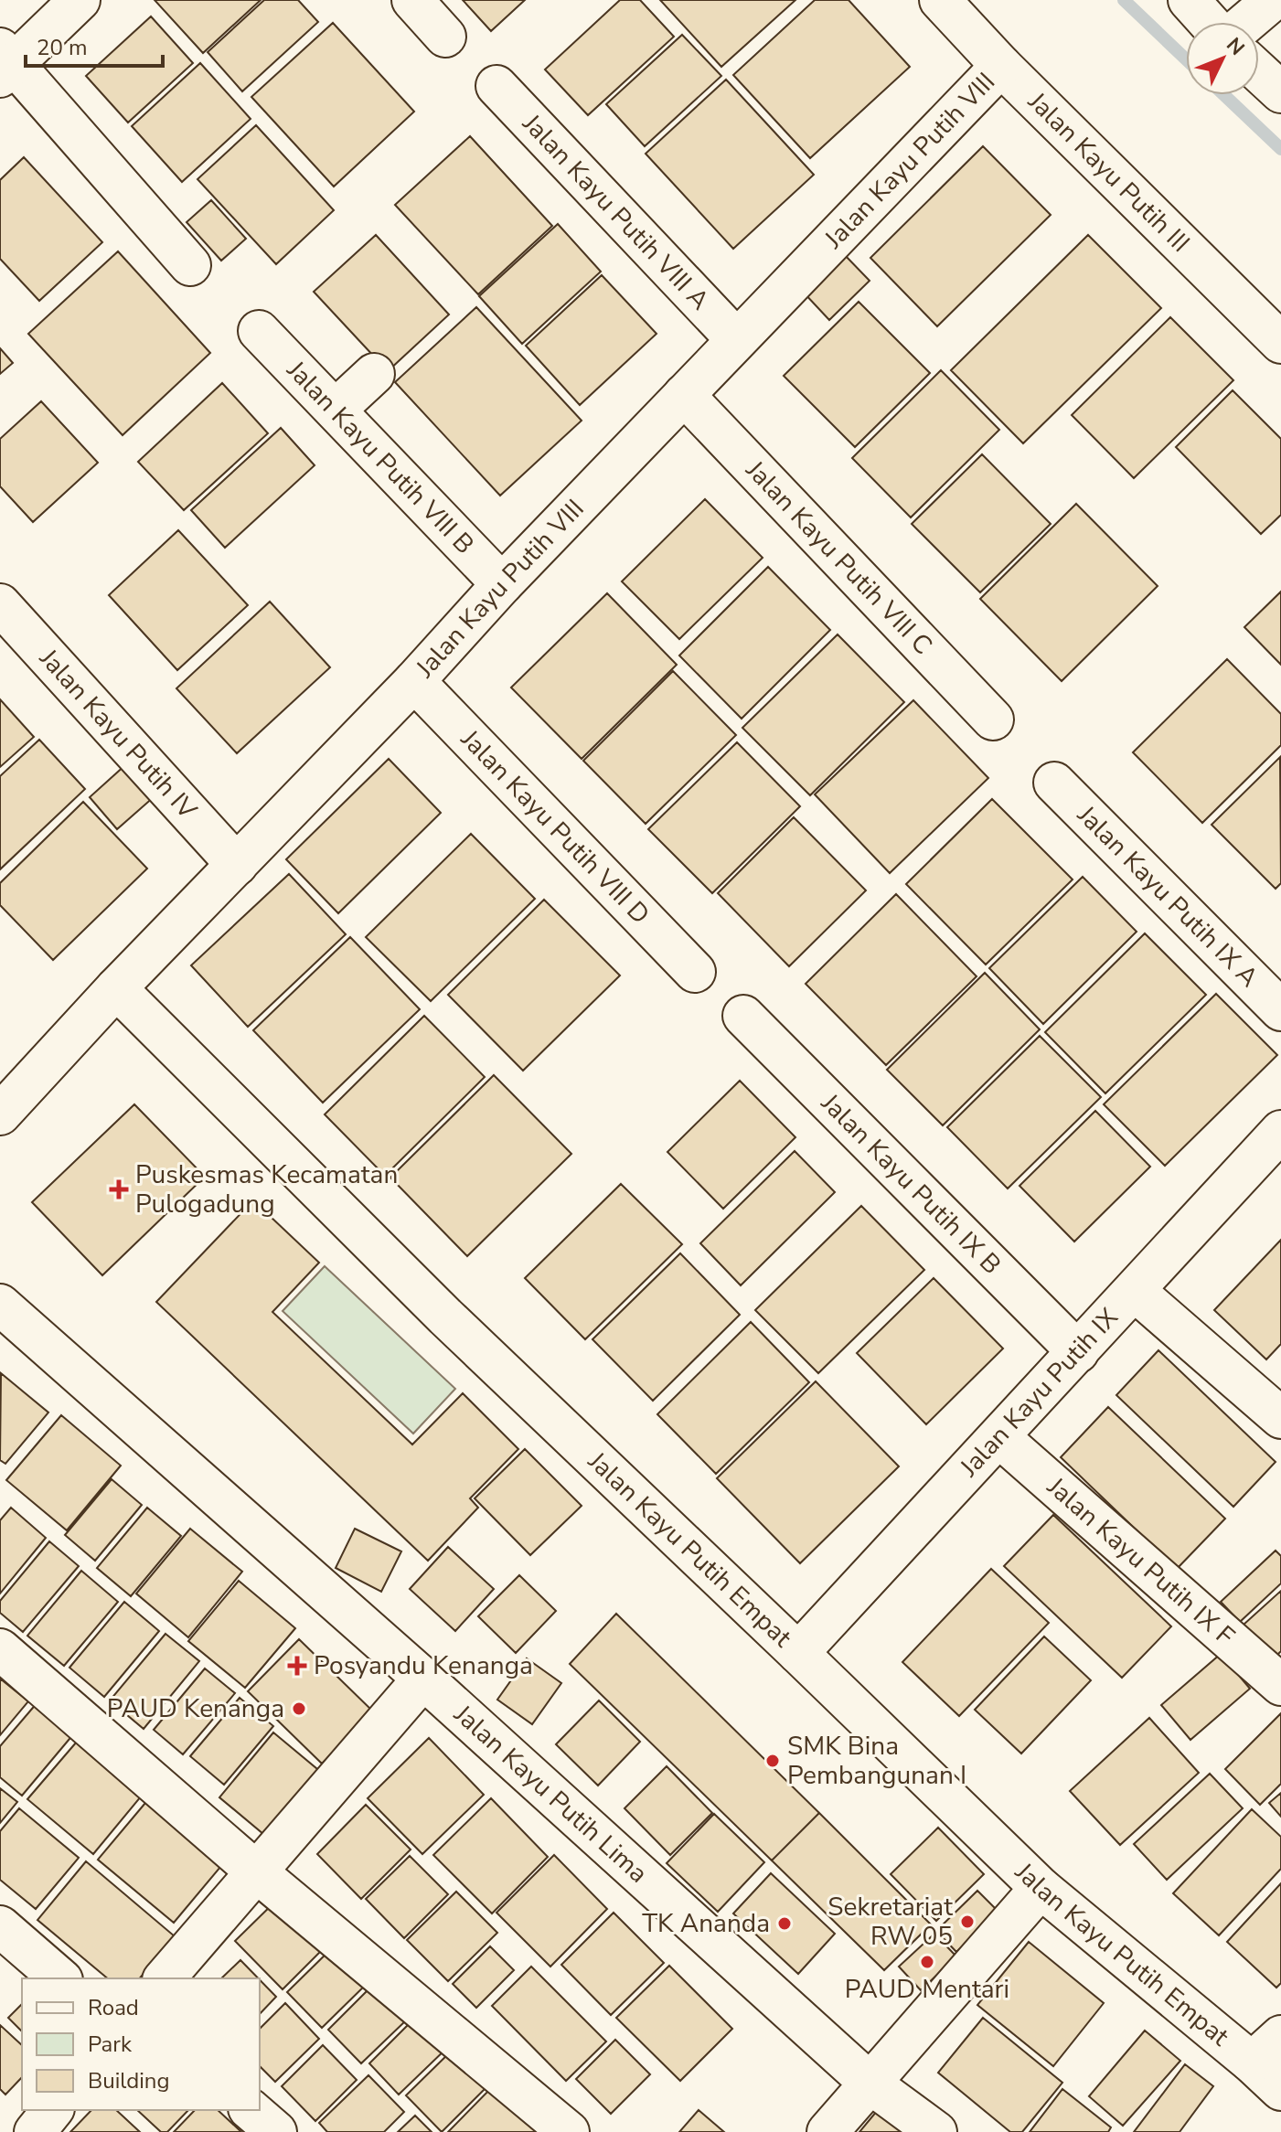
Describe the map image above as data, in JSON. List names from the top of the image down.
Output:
{
  "streets": {
    "street": [
      "Jalan Kayu Putih VIII",
      "Jalan Kayu Putih III",
      "Jalan Kayu Putih VIII A",
      "Jalan Kayu Putih VIII B",
      "Jalan Kayu Putih VIII C",
      "Jalan Kayu Putih IV",
      "Jalan Kayu Putih VIII D",
      "Jalan Kayu Putih IX A",
      "Jalan Kayu Putih IX B",
      "Jalan Kayu Putih IX",
      "Jalan Kayu Putih Empat",
      "Jalan Kayu Putih IX F",
      "Jalan Kayu Putih Lima"
    ]
  },
  "crossings": [
    ["Jalan Kayu Putih VIII", "Jalan Kayu Putih III"],
    ["Jalan Kayu Putih VIII", "Jalan Kayu Putih VIII A"],
    ["Jalan Kayu Putih VIII", "Jalan Kayu Putih VIII B"],
    ["Jalan Kayu Putih VIII", "Jalan Kayu Putih VIII C"],
    ["Jalan Kayu Putih VIII", "Jalan Kayu Putih IV"],
    ["Jalan Kayu Putih VIII", "Jalan Kayu Putih VIII D"],
    ["Jalan Kayu Putih VIII", "Jalan Kayu Putih Empat"],
    ["Jalan Kayu Putih IX B", "Jalan Kayu Putih IX"],
    ["Jalan Kayu Putih IX", "Jalan Kayu Putih Empat"],
    ["Jalan Kayu Putih IX", "Jalan Kayu Putih IX F"]
  ],
  "places": {
    "health": ["Puskesmas Kecamatan Pulogadung", "Posyandu Kenanga"],
    "other": [
      "PAUD Kenanga",
      "SMK Bina Pembangunan I",
      "Sekretariat RW 05",
      "TK Ananda",
      "PAUD Mentari"
    ]
  },
  "legend": ["Road", "Park", "Building"],
  "scale_bar": "20 m",
  "north": "top right"
}
